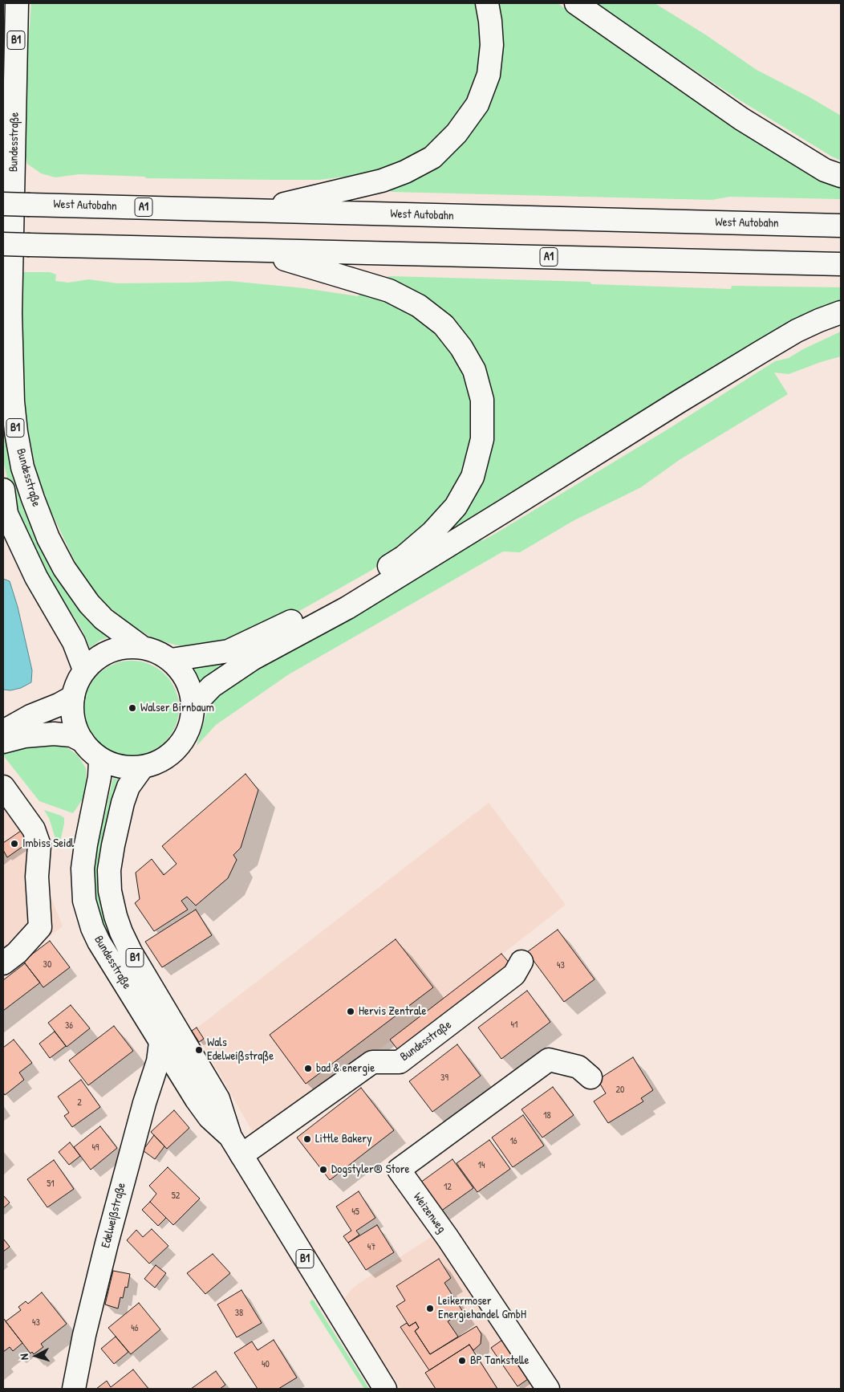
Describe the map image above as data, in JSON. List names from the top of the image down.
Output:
{
  "streets": {
    "main road": [
      "B1",
      "Bundesstraße",
      "West Autobahn",
      "A1",
      "Weizenweg",
      "Edelweißstraße"
    ]
  },
  "crossings": [
    ["Bundesstraße", "Edelweißstraße"]
  ],
  "places": [
    "Walser Birnbaum",
    "Imbiss Seidl",
    "Hervis Zentrale",
    "Wals Edelweißstraße",
    "bad & energie",
    "Little Bakery",
    "Dogstyler® Store",
    "Leikermoser Energiehandel GmbH",
    "BP Tankstelle"
  ],
  "house_numbers": [
    "30",
    "43",
    "41",
    "36",
    "39",
    "20",
    "2",
    "18",
    "16",
    "49",
    "14",
    "51",
    "12",
    "52",
    "45",
    "47",
    "38",
    "43",
    "46",
    "40"
  ],
  "north": "left"
}
